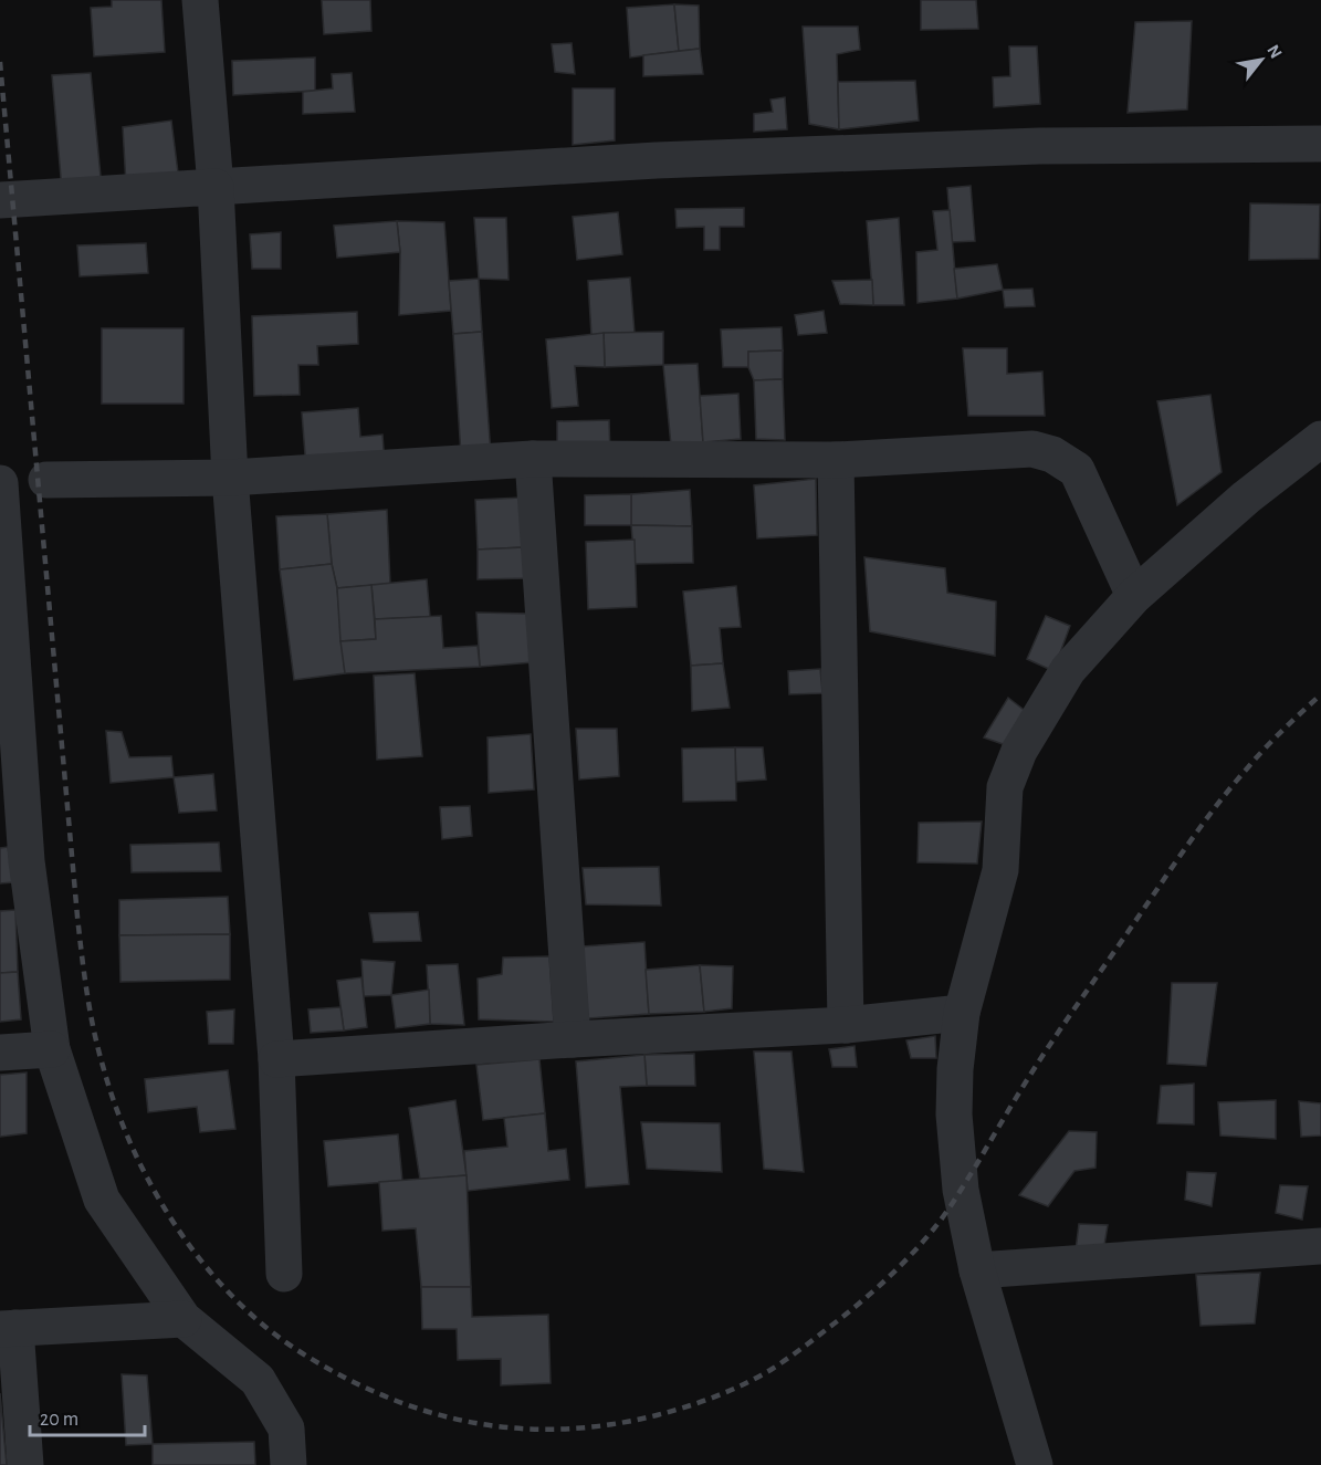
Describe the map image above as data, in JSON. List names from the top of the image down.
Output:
{
  "scale_bar": "20 m",
  "north": "top right"
}
